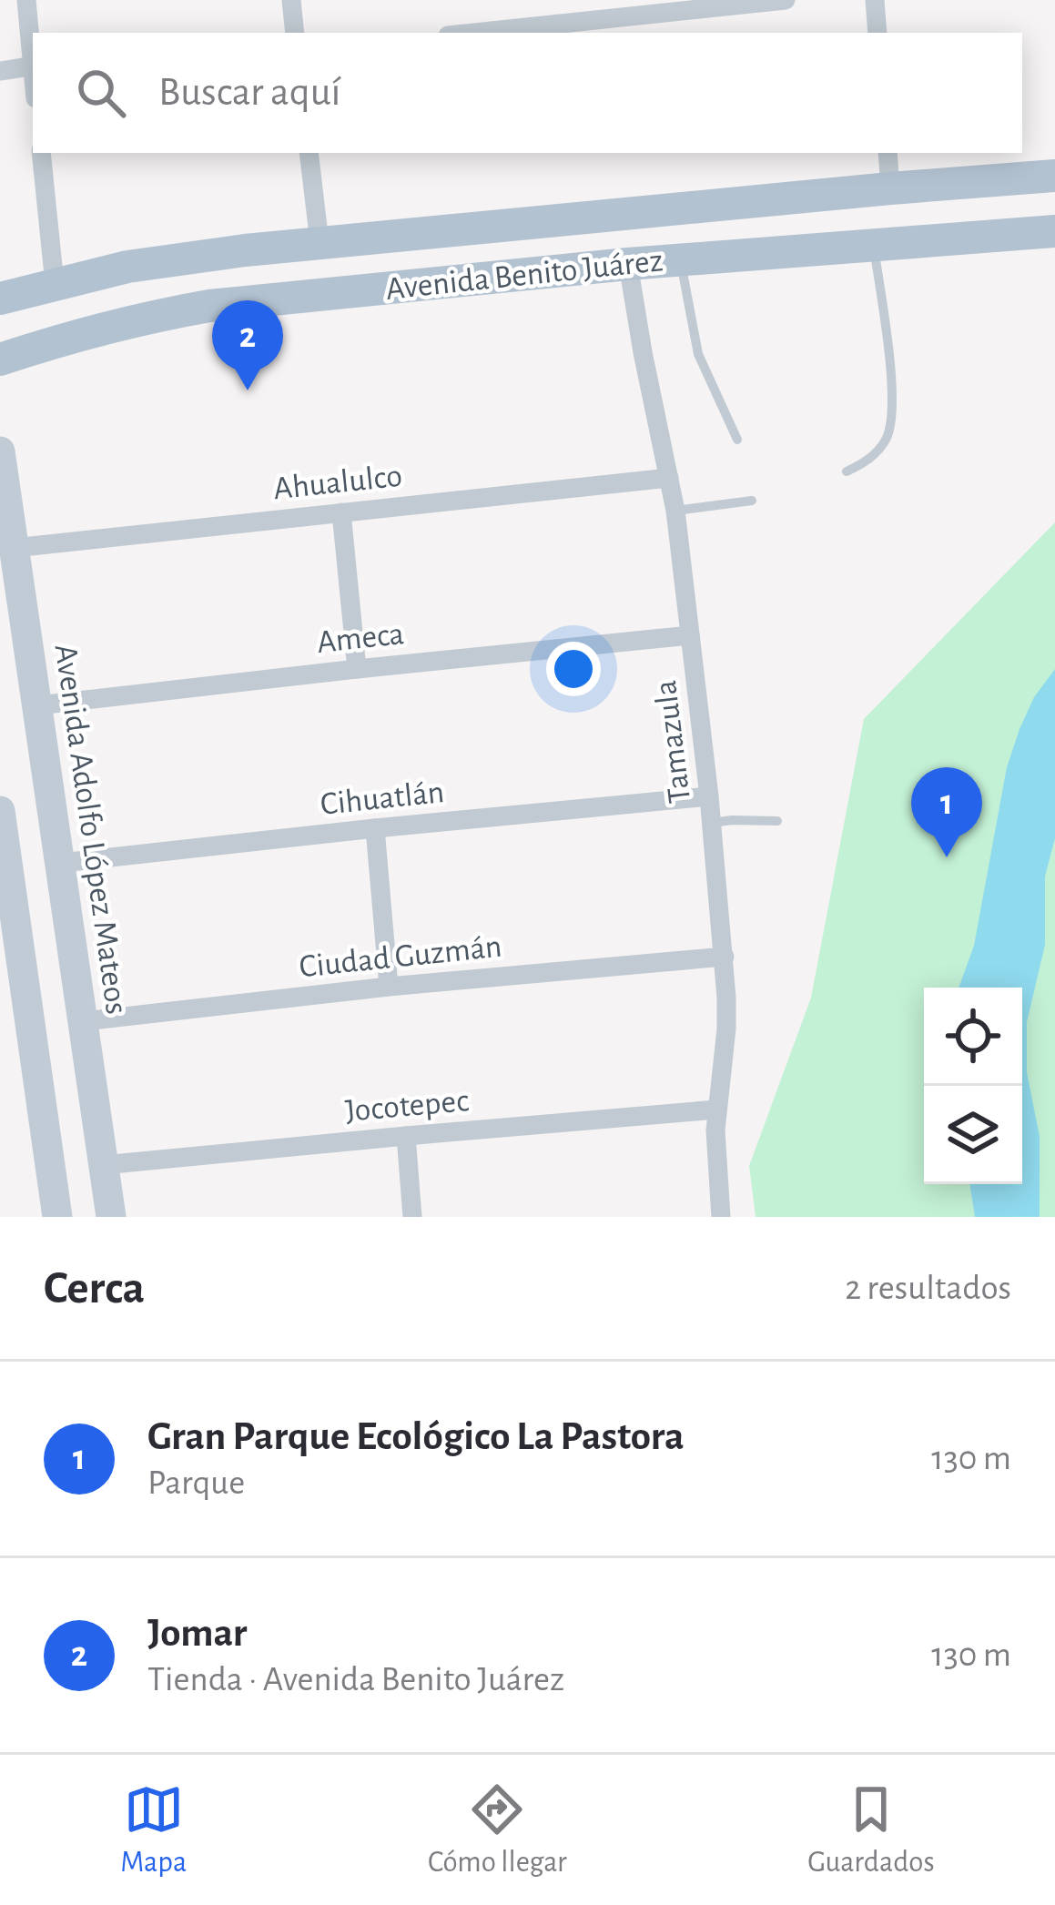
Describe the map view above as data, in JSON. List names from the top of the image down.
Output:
{
  "streets": {
    "main road": ["Avenida Benito Juárez", "Avenida Adolfo López Mateos"],
    "street": [
      "Ahualulco",
      "Ameca",
      "Tamazula",
      "Cihuatlán",
      "Ciudad Guzmán",
      "Jocotepec"
    ]
  },
  "crossings": [
    ["Avenida Benito Juárez", "Tamazula"],
    ["Ahualulco", "Tamazula"],
    ["Ahualulco", "Avenida Adolfo López Mateos"],
    ["Ameca", "Tamazula"],
    ["Ameca", "Avenida Adolfo López Mateos"],
    ["Tamazula", "Cihuatlán"],
    ["Tamazula", "Ciudad Guzmán"],
    ["Tamazula", "Jocotepec"],
    ["Cihuatlán", "Avenida Adolfo López Mateos"],
    ["Avenida Adolfo López Mateos", "Ciudad Guzmán"],
    ["Avenida Adolfo López Mateos", "Jocotepec"]
  ],
  "page": {
    "search": "Buscar aquí",
    "pins": ["2", "1"],
    "heading": ["Cerca", "2 resultados"],
    "list": [
      {
        "mark": "1",
        "name": "Gran Parque Ecológico La Pastora",
        "note": "Parque",
        "value": "130 m"
      },
      {
        "mark": "2",
        "name": "Jomar",
        "note": "Tienda · Avenida Benito Juárez",
        "value": "130 m"
      }
    ],
    "nav": ["Mapa", "Cómo llegar", "Guardados"]
  }
}
